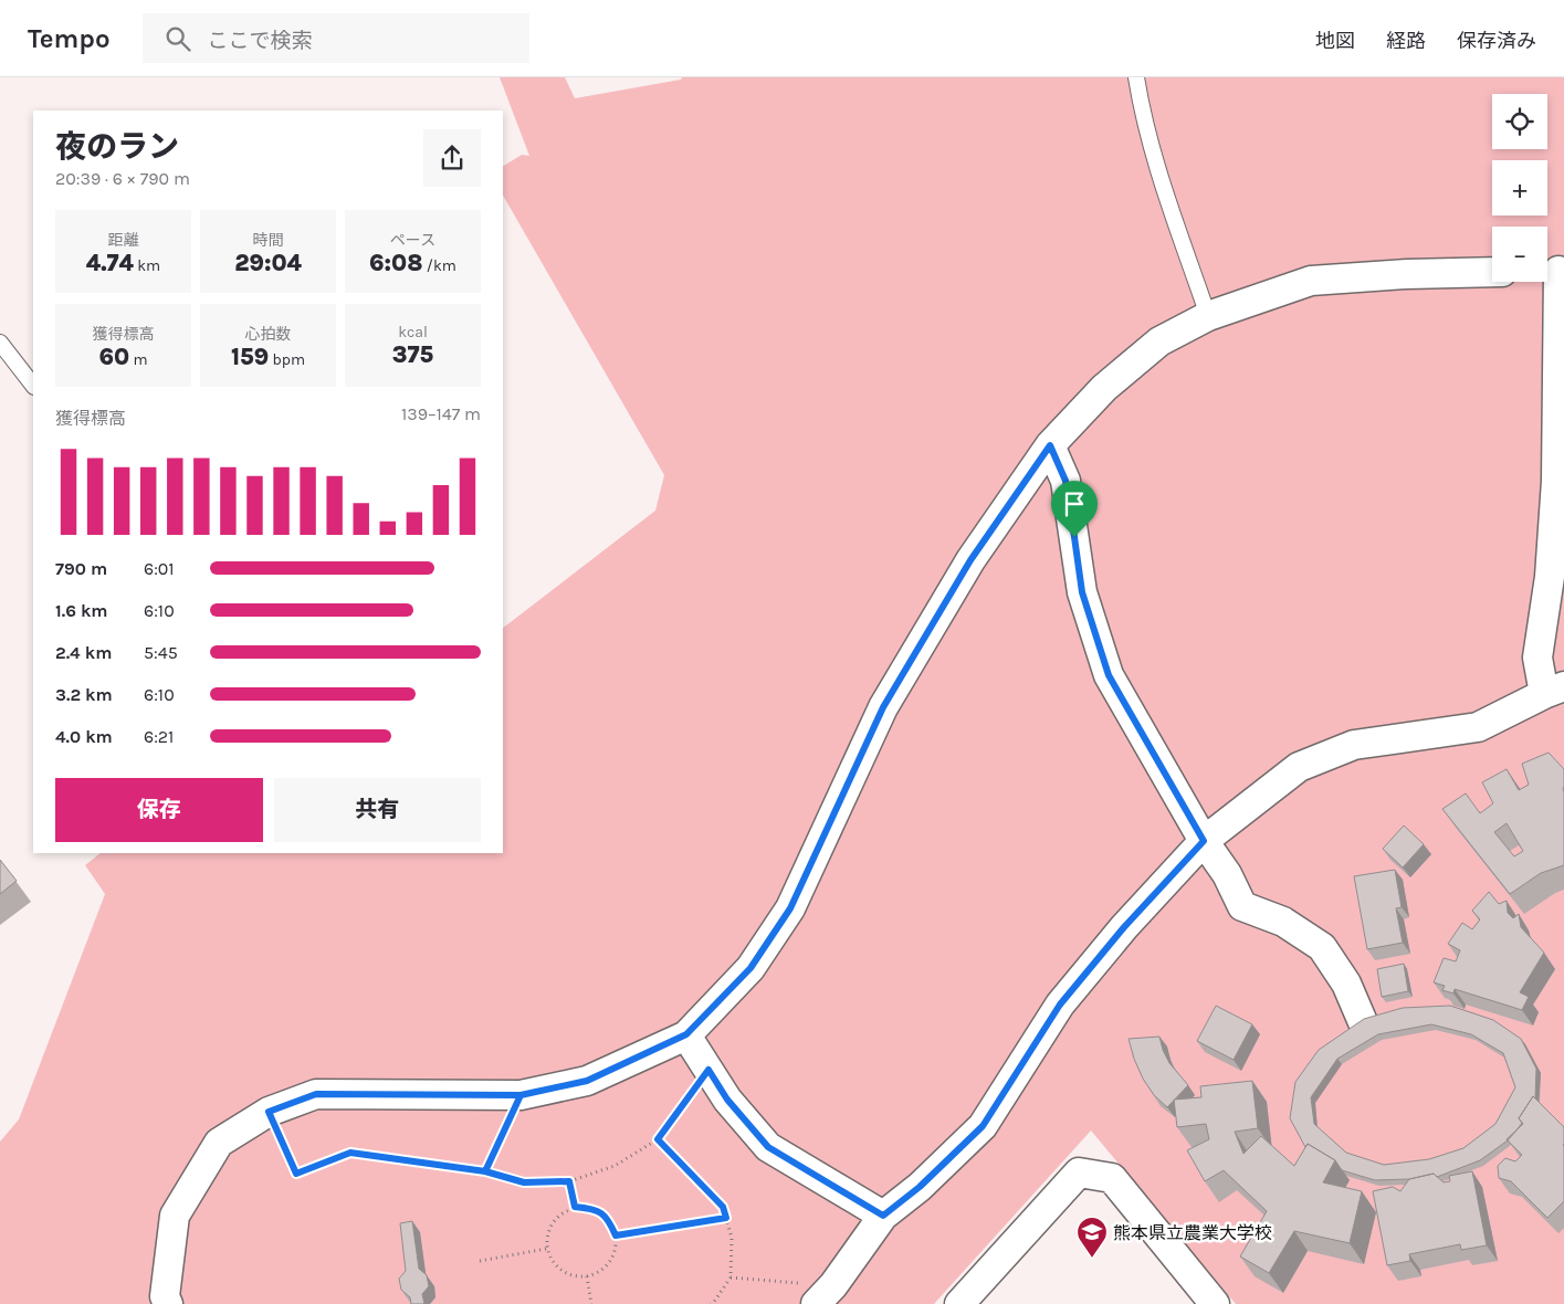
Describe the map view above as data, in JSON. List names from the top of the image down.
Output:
{
  "places": {
    "school or university": ["熊本県立農業大学校"]
  },
  "page": {
    "header": "Tempo",
    "search": "ここで検索",
    "nav": ["地図", "経路", "保存済み"],
    "map_buttons": ["+", "−"],
    "heading": ["夜のラン", "20:39 · 6 × 790 m"],
    "stats": [
      ["距離", "4.74 km"],
      ["時間", "29:04"],
      ["ペース", "6:08 /km"],
      ["獲得標高", "60 m"],
      ["心拍数", "159 bpm"],
      ["kcal", "375"]
    ],
    "chart": ["獲得標高", "139–147 m"],
    "list": [
      {
        "name": "790 m",
        "note": "6:01"
      },
      {
        "name": "1.6 km",
        "note": "6:10"
      },
      {
        "name": "2.4 km",
        "note": "5:45"
      },
      {
        "name": "3.2 km",
        "note": "6:10"
      },
      {
        "name": "4.0 km",
        "note": "6:21"
      }
    ],
    "buttons": ["保存", "共有"]
  }
}
